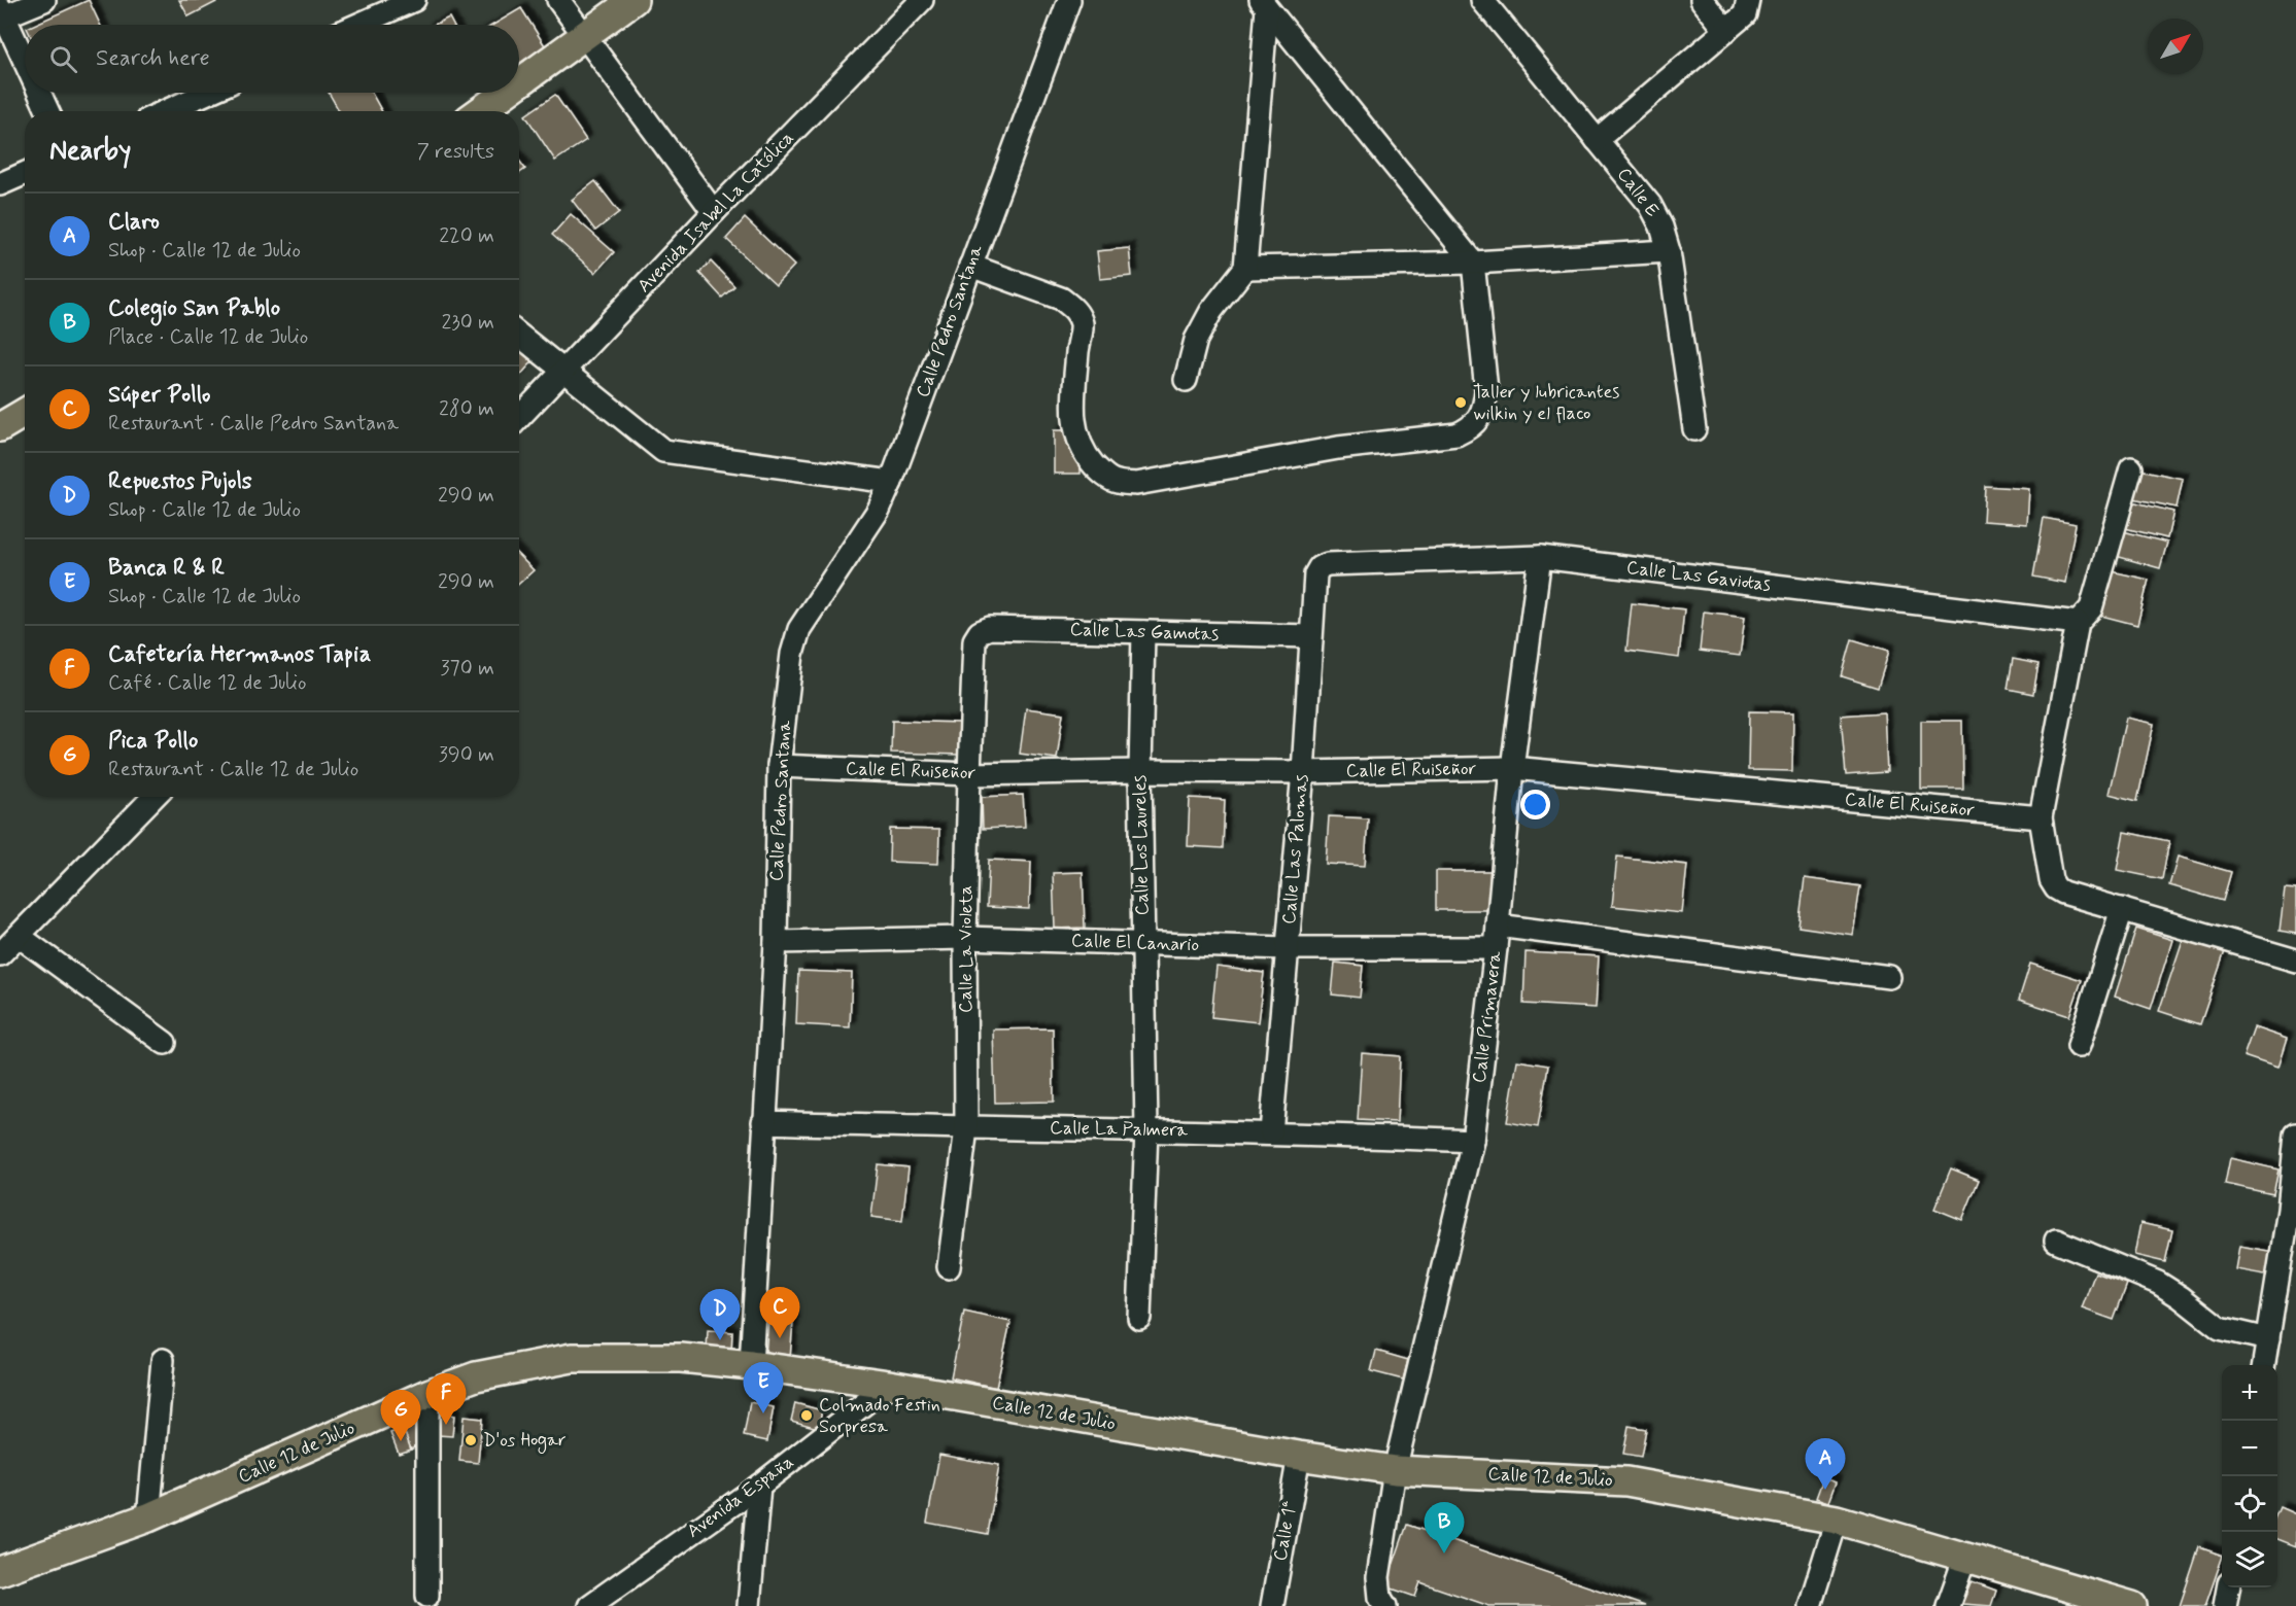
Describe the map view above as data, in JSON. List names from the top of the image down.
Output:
{
  "streets": {
    "main road": ["Calle 12 de Julio"],
    "street": [
      "Calle E",
      "Avenida Isabel La Católica",
      "Calle Pedro Santana",
      "Calle Las Gaviotas",
      "Calle Las Gamotas",
      "Calle El Ruiseñor",
      "Calle Los Laureles",
      "Calle Las Palomas",
      "Calle El Canario",
      "Calle La Violeta",
      "Calle Primavera",
      "Calle La Palmera",
      "Avenida España",
      "Calle 1ª"
    ]
  },
  "crossings": [
    ["Calle Pedro Santana", "Calle El Ruiseñor"],
    ["Calle Pedro Santana", "Calle El Canario"],
    ["Calle Pedro Santana", "Calle La Palmera"],
    ["Calle Pedro Santana", "Calle 12 de Julio"],
    ["Calle Las Gaviotas", "Calle Las Palomas"],
    ["Calle Las Gaviotas", "Calle Primavera"],
    ["Calle Las Gamotas", "Calle Los Laureles"],
    ["Calle Las Gamotas", "Calle Las Palomas"],
    ["Calle Las Gamotas", "Calle La Violeta"],
    ["Calle El Ruiseñor", "Calle Los Laureles"],
    ["Calle El Ruiseñor", "Calle Las Palomas"],
    ["Calle El Ruiseñor", "Calle La Violeta"],
    ["Calle El Ruiseñor", "Calle Primavera"],
    ["Calle Los Laureles", "Calle El Canario"],
    ["Calle Los Laureles", "Calle La Palmera"],
    ["Calle Las Palomas", "Calle El Canario"],
    ["Calle Las Palomas", "Calle La Palmera"],
    ["Calle El Canario", "Calle La Violeta"],
    ["Calle El Canario", "Calle Primavera"],
    ["Calle La Violeta", "Calle La Palmera"],
    ["Calle Primavera", "Calle La Palmera"],
    ["Calle Primavera", "Calle 12 de Julio"],
    ["Calle 12 de Julio", "Avenida España"],
    ["Calle 12 de Julio", "Calle 1ª"]
  ],
  "places": ["Taller y lubricantes wilkin y el flaco", "Colmado Festin Sorpresa", "D'os Hogar"],
  "north": "top right",
  "page": {
    "search": "Search here",
    "heading": ["Nearby", "7 results"],
    "list": [
      {
        "mark": "A",
        "name": "Claro",
        "note": "Shop · Calle 12 de Julio",
        "value": "220 m"
      },
      {
        "mark": "B",
        "name": "Colegio San Pablo",
        "note": "Place · Calle 12 de Julio",
        "value": "230 m"
      },
      {
        "mark": "C",
        "name": "Súper Pollo",
        "note": "Restaurant · Calle Pedro Santana",
        "value": "280 m"
      },
      {
        "mark": "D",
        "name": "Repuestos Pujols",
        "note": "Shop · Calle 12 de Julio",
        "value": "290 m"
      },
      {
        "mark": "E",
        "name": "Banca R & R",
        "note": "Shop · Calle 12 de Julio",
        "value": "290 m"
      },
      {
        "mark": "F",
        "name": "Cafetería Hermanos Tapia",
        "note": "Café · Calle 12 de Julio",
        "value": "370 m"
      },
      {
        "mark": "G",
        "name": "Pica Pollo",
        "note": "Restaurant · Calle 12 de Julio",
        "value": "390 m"
      }
    ],
    "pins": [
      "C",
      "D",
      "E",
      "F",
      "G",
      "A",
      "B"
    ],
    "map_buttons": ["+", "−"]
  }
}
